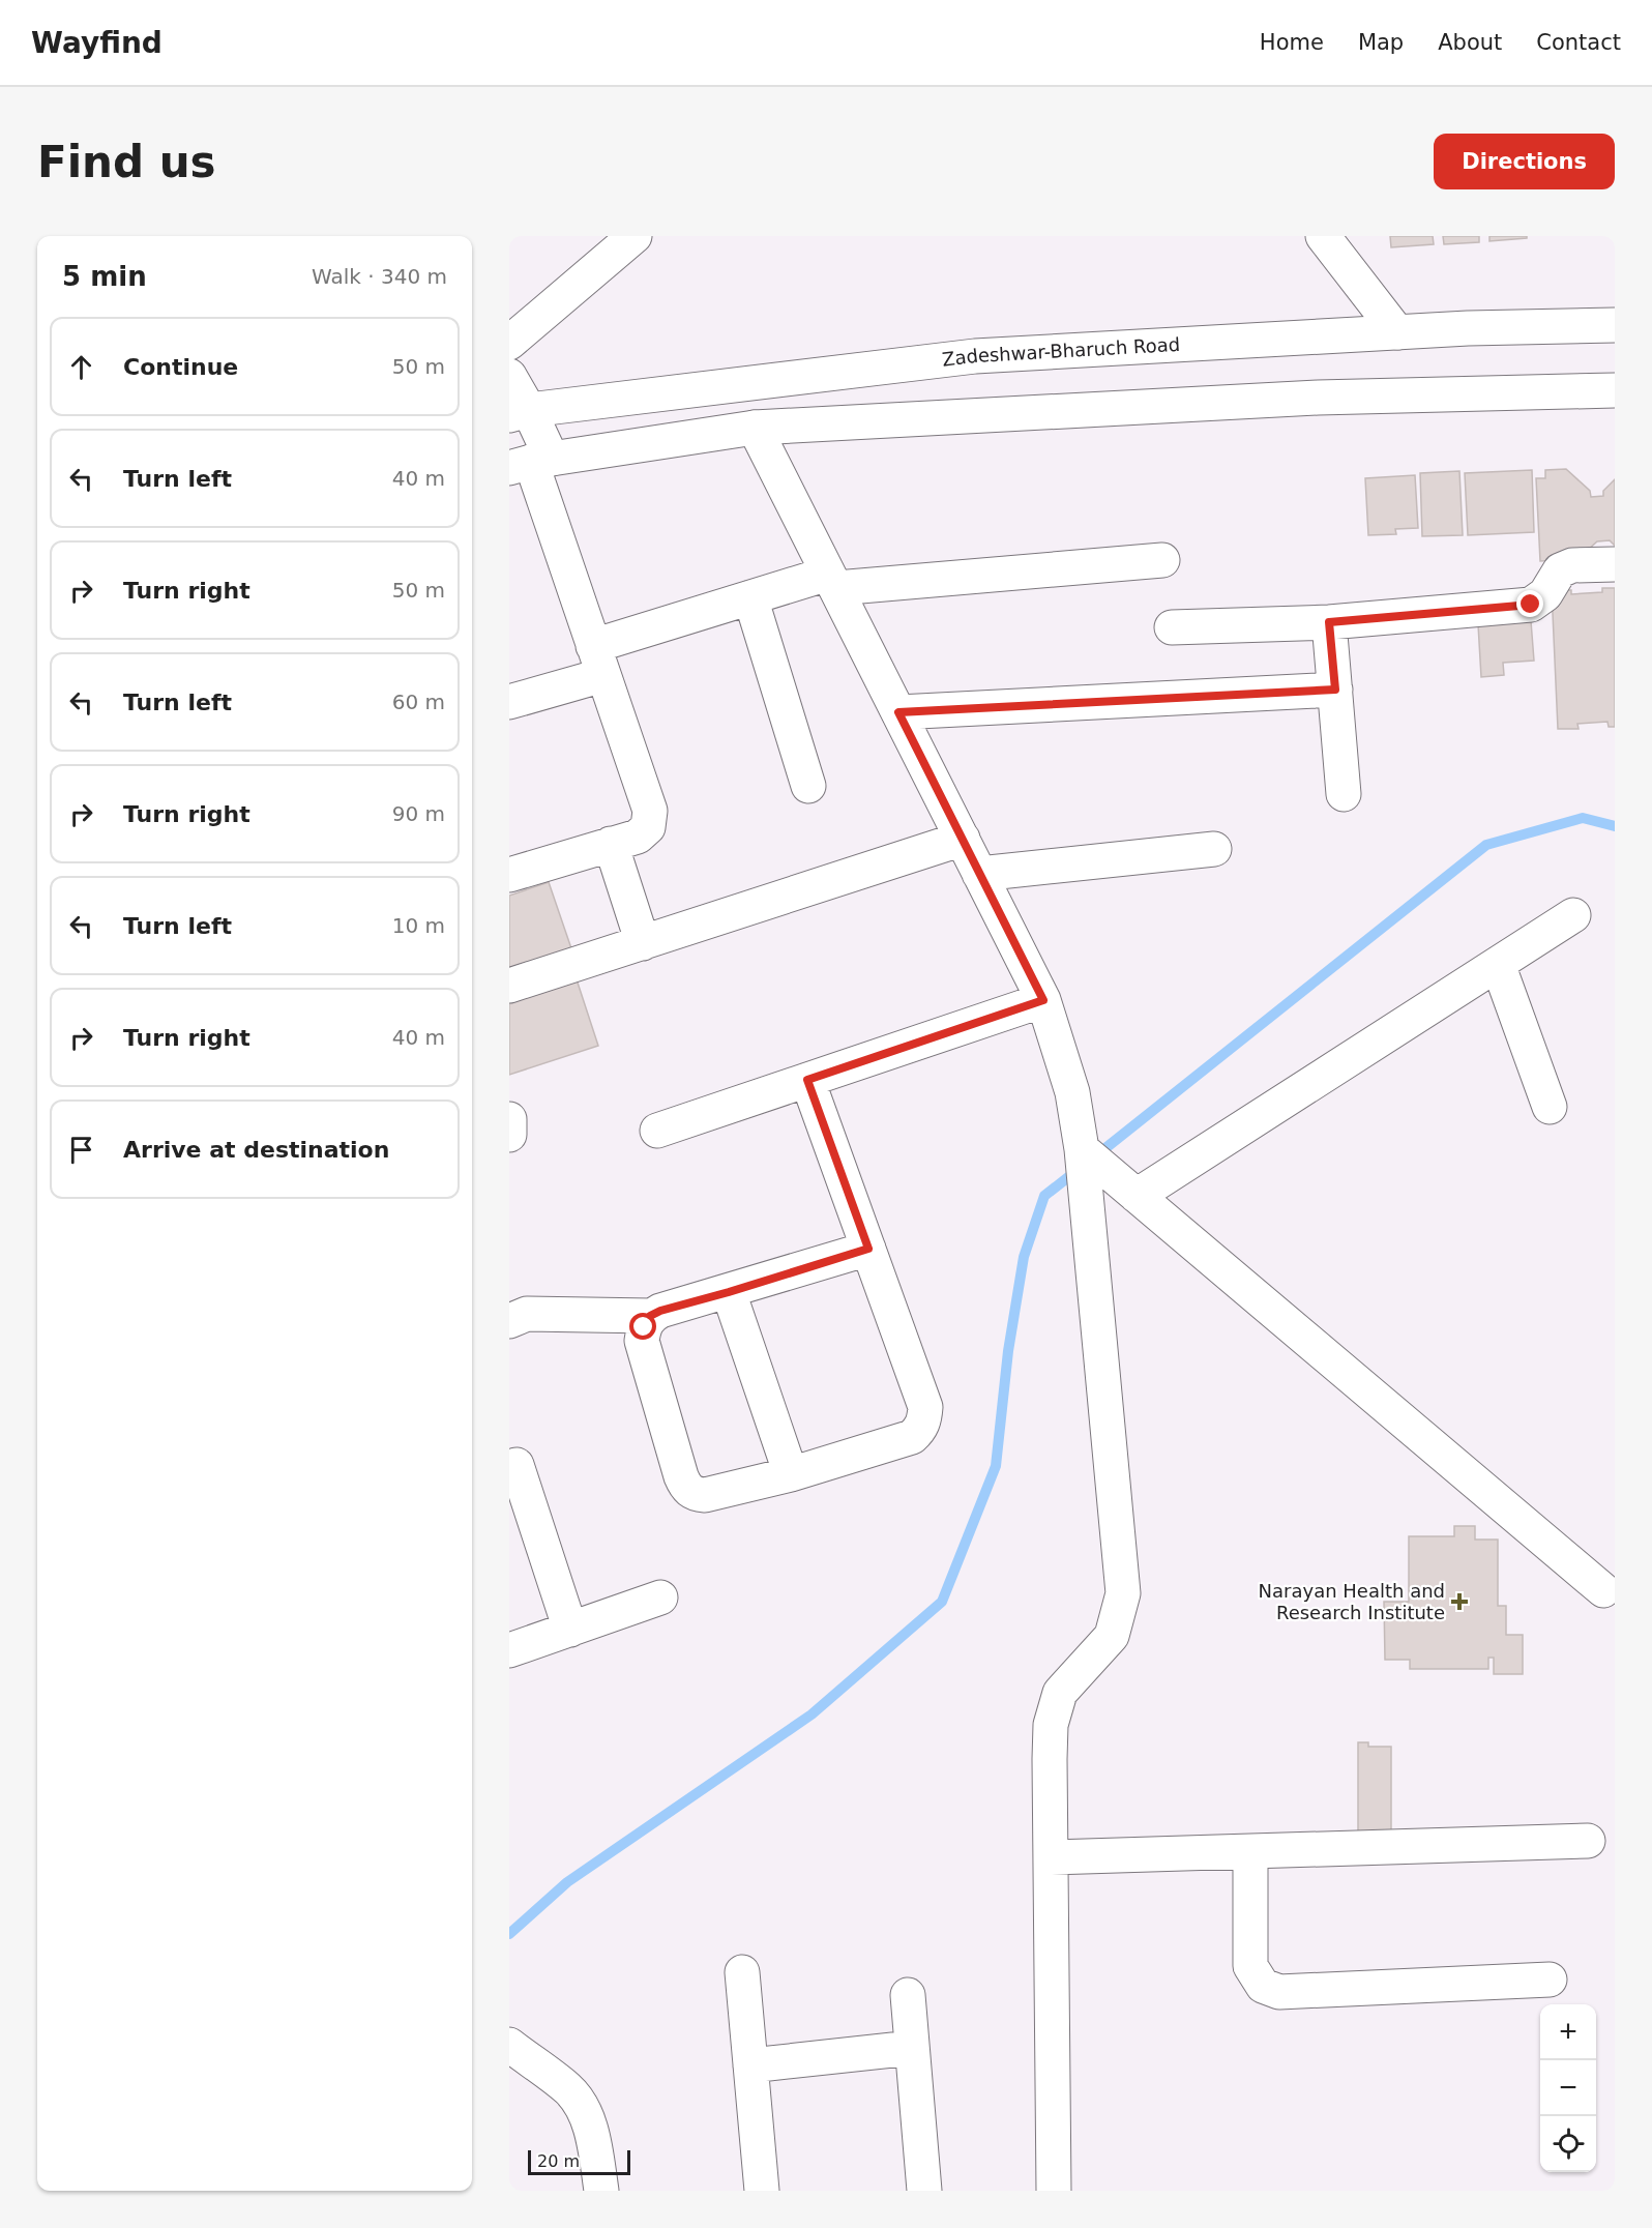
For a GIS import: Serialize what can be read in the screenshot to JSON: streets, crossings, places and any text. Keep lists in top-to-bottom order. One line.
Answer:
{"streets":{"street":["Zadeshwar-Bharuch Road"]},"places":{"health":["Narayan Health and Research Institute"]},"scale_bar":"20 m","page":{"header":"Wayfind","nav":["Home","Map","About","Contact"],"buttons":"Directions","title":"Find us","heading":["5 min","Walk · 340 m"],"list":[["Continue","50 m"],["Turn left","40 m"],["Turn right","50 m"],["Turn left","60 m"],["Turn right","90 m"],["Turn left","10 m"],["Turn right","40 m"],"Arrive at destination"],"map_buttons":["+","−"],"scale":"20 m"}}
